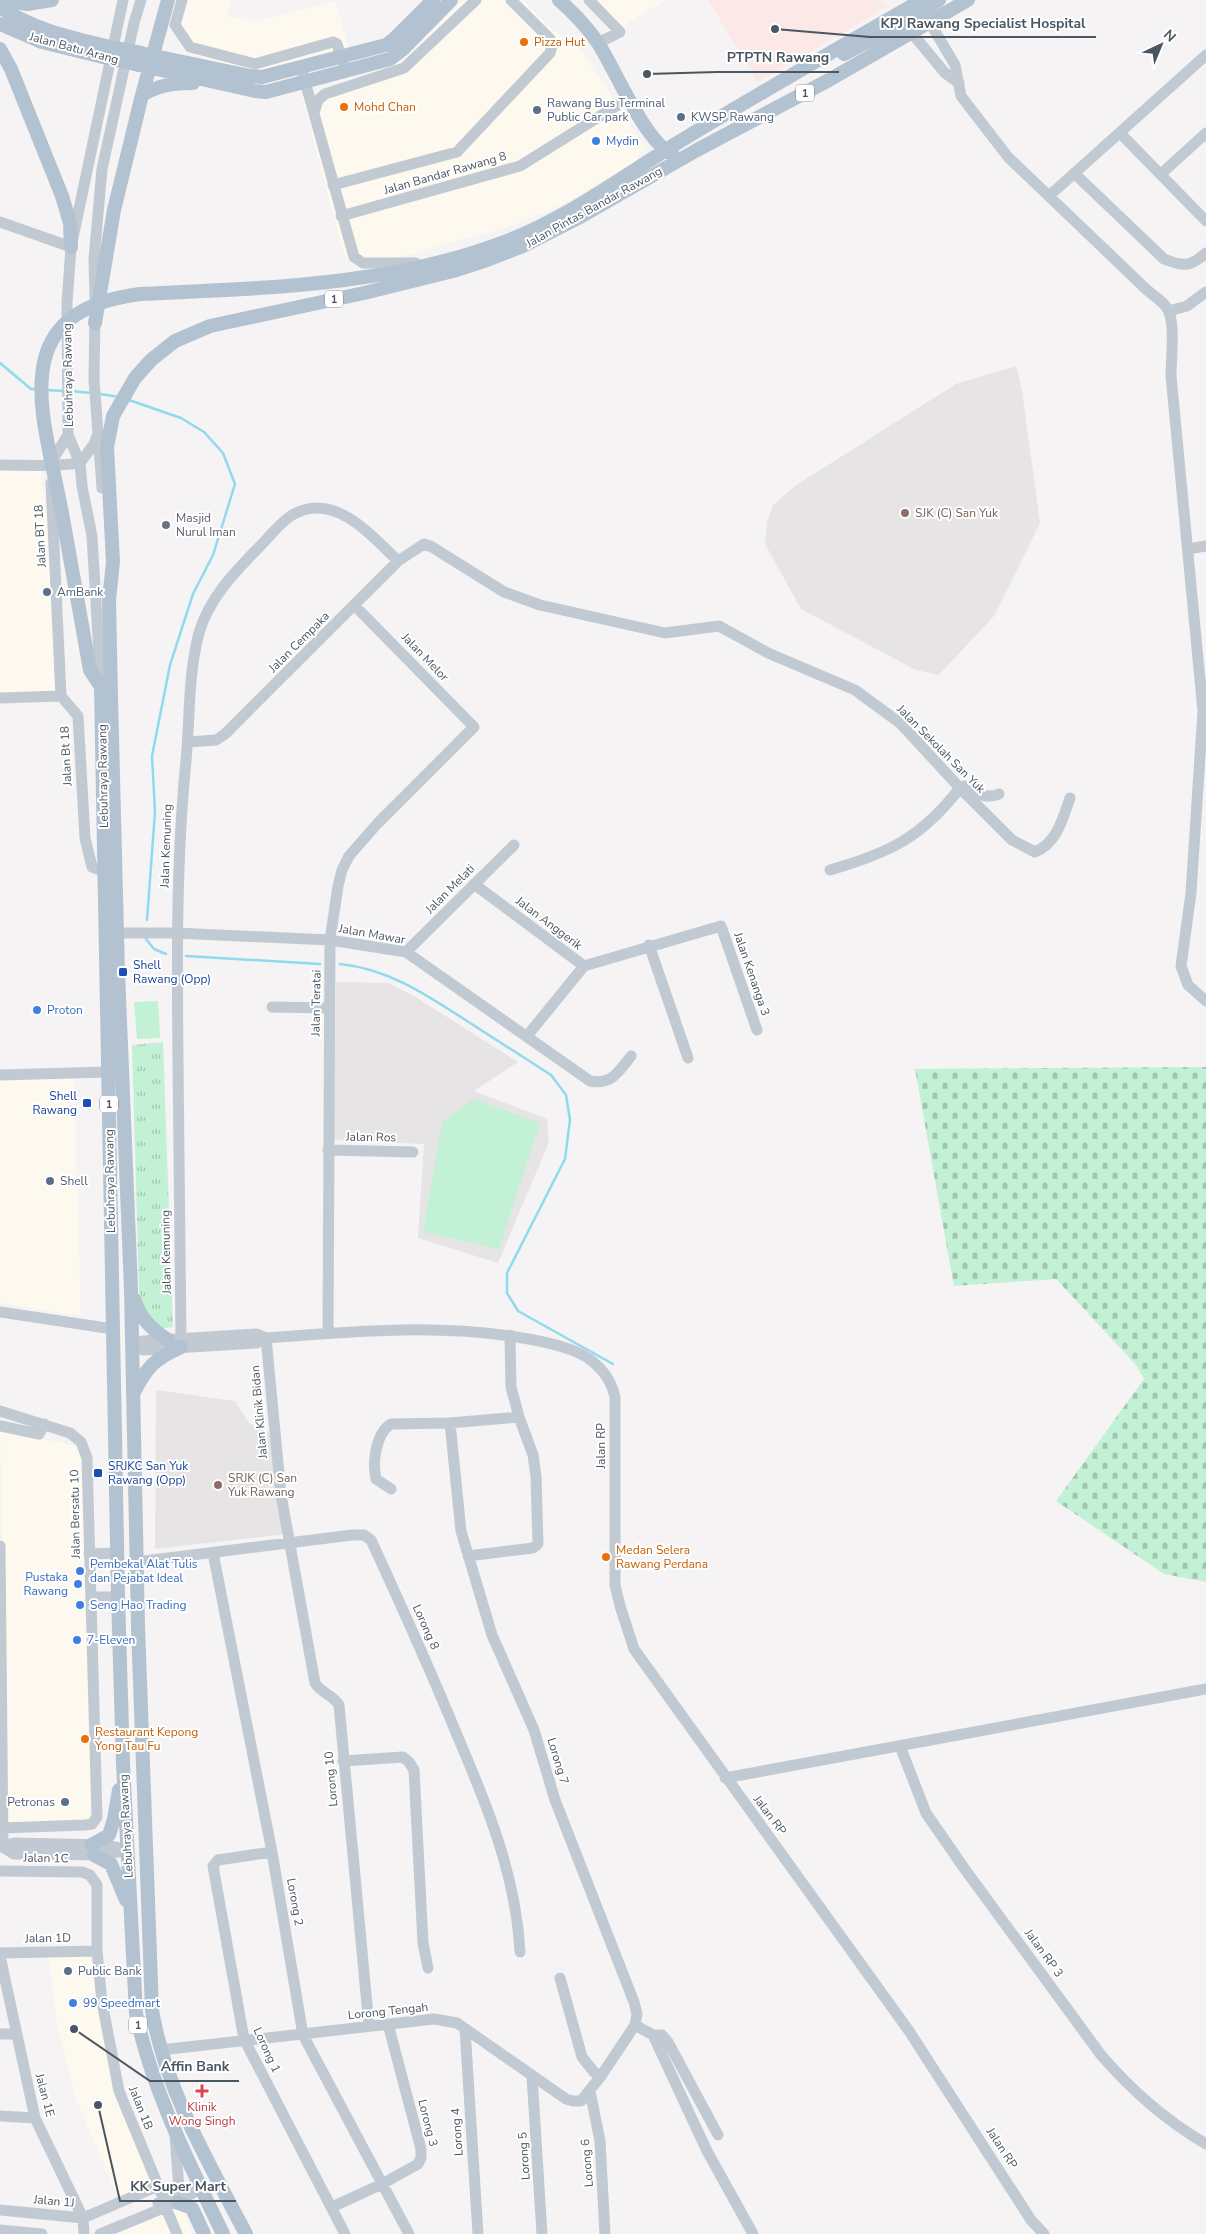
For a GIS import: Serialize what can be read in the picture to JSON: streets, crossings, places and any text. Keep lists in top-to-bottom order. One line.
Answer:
{"streets":{"main road":["Jalan Batu Arang","1","Jalan Pintas Bandar Rawang","Lebuhraya Rawang"],"street":["Jalan Bandar Rawang 8","Jalan BT 18","Jalan Cempaka","Jalan Melor","Jalan Sekolah San Yuk","Jalan Bt 18","Jalan Kemuning","Jalan Melati","Jalan Anggerik","Jalan Mawar","Jalan Kenanga 3","Jalan Teratai","Jalan Ros","Jalan Klinik Bidan","Jalan RP","Jalan Bersatu 10","Lorong 8","Lorong 7","Lorong 10","Jalan 1C","Lorong 2","Jalan 1D","Jalan RP 3","Lorong Tengah","Lorong 1","Jalan 1E","Jalan 1B","Lorong 3","Lorong 4","Lorong 5","Lorong 6","Jalan 1J"]},"crossings":[["Jalan Pintas Bandar Rawang","Lebuhraya Rawang"],["Lebuhraya Rawang","Jalan Bt 18"],["Lebuhraya Rawang","Jalan Mawar"],["Lebuhraya Rawang","Lorong 8"],["Lebuhraya Rawang","Lorong Tengah"],["Jalan BT 18","Jalan Bt 18"],["Jalan Cempaka","Jalan Melor"],["Jalan Cempaka","Jalan Sekolah San Yuk"],["Jalan Cempaka","Jalan Kemuning"],["Jalan Melor","Jalan Teratai"],["Jalan Kemuning","Jalan Mawar"],["Jalan Melati","Jalan Anggerik"],["Jalan Melati","Jalan Mawar"],["Jalan Anggerik","Jalan Mawar"],["Jalan Mawar","Jalan Teratai"],["Jalan Teratai","Jalan Ros"],["Jalan Klinik Bidan","Lorong 8"],["Jalan Klinik Bidan","Lorong 10"],["Lorong 8","Lorong 10"],["Lorong 8","Lorong 2"],["Lorong 10","Lorong Tengah"],["Jalan 1C","Jalan 1B"],["Lorong 2","Lorong Tengah"],["Lorong 2","Lorong 1"],["Lorong 2","Lorong 3"],["Jalan 1D","Jalan 1E"],["Jalan 1D","Jalan 1B"],["Lorong Tengah","Lorong 1"],["Lorong Tengah","Lorong 3"],["Lorong Tengah","Lorong 4"],["Lorong Tengah","Lorong 5"],["Lorong Tengah","Lorong 6"],["Lorong 1","Lorong 3"],["Jalan 1E","Jalan 1J"],["Jalan 1B","Jalan 1J"]],"places":{"other":["KPJ Rawang Specialist Hospital","Pizza Hut","PTPTN Rawang","Mohd Chan","Rawang Bus Terminal Public Car park","KWSP Rawang","Mydin","SJK (C) San Yuk","Masjid Nurul Iman","AmBank","Proton","Shell","SRJK (C) San Yuk Rawang","Medan Selera Rawang Perdana","Pembekal Alat Tulis dan Pejabat Ideal","Pustaka Rawang","Seng Hao Trading","7-Eleven","Restaurant Kepong Yong Tau Fu","Petronas","Public Bank","99 Speedmart","Affin Bank","KK Super Mart"],"transit":["Shell Rawang (Opp)","Shell Rawang","SRJKC San Yuk Rawang (Opp)"],"health":["Klinik Wong Singh"]},"north":"top right"}
